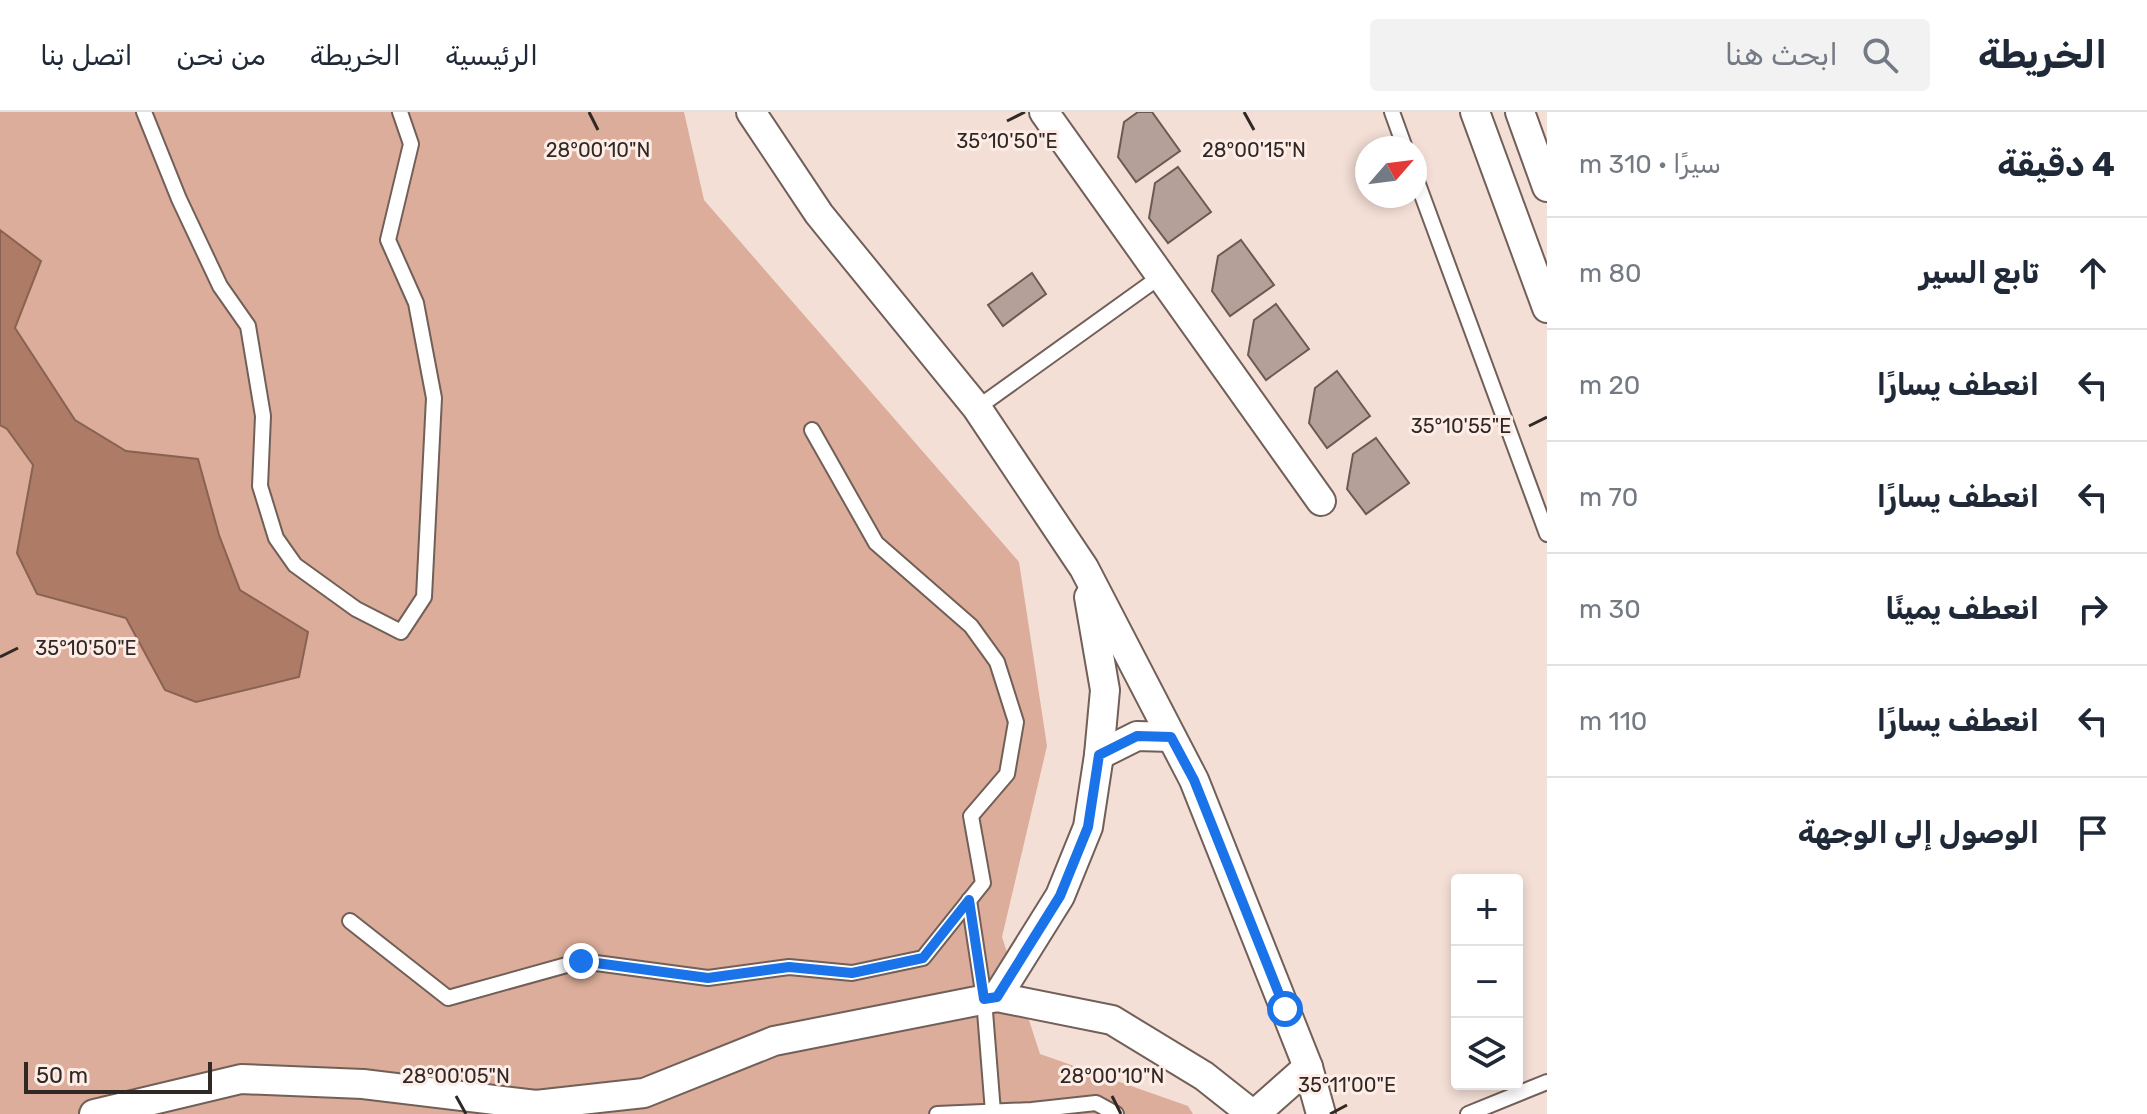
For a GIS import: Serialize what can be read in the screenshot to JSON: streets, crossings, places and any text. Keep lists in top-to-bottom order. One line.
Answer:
{"scale_bar":"50 m","north":"top right","page":{"header":"الخريطة","search":"ابحث هنا","nav":["الرئيسية","الخريطة","من نحن","اتصل بنا"],"heading":["4 دقيقة","سيرًا · 310 m"],"list":[["تابع السير","80 m"],["انعطف يسارًا","20 m"],["انعطف يسارًا","70 m"],["انعطف يمينًا","30 m"],["انعطف يسارًا","110 m"],"الوصول إلى الوجهة"],"map_buttons":["+","−"],"scale":"50 m"},"coordinates":["35°10'50\"E","28°00'10\"N","28°00'15\"N","35°10'55\"E","28°00'05\"N","35°11'00\"E"]}
